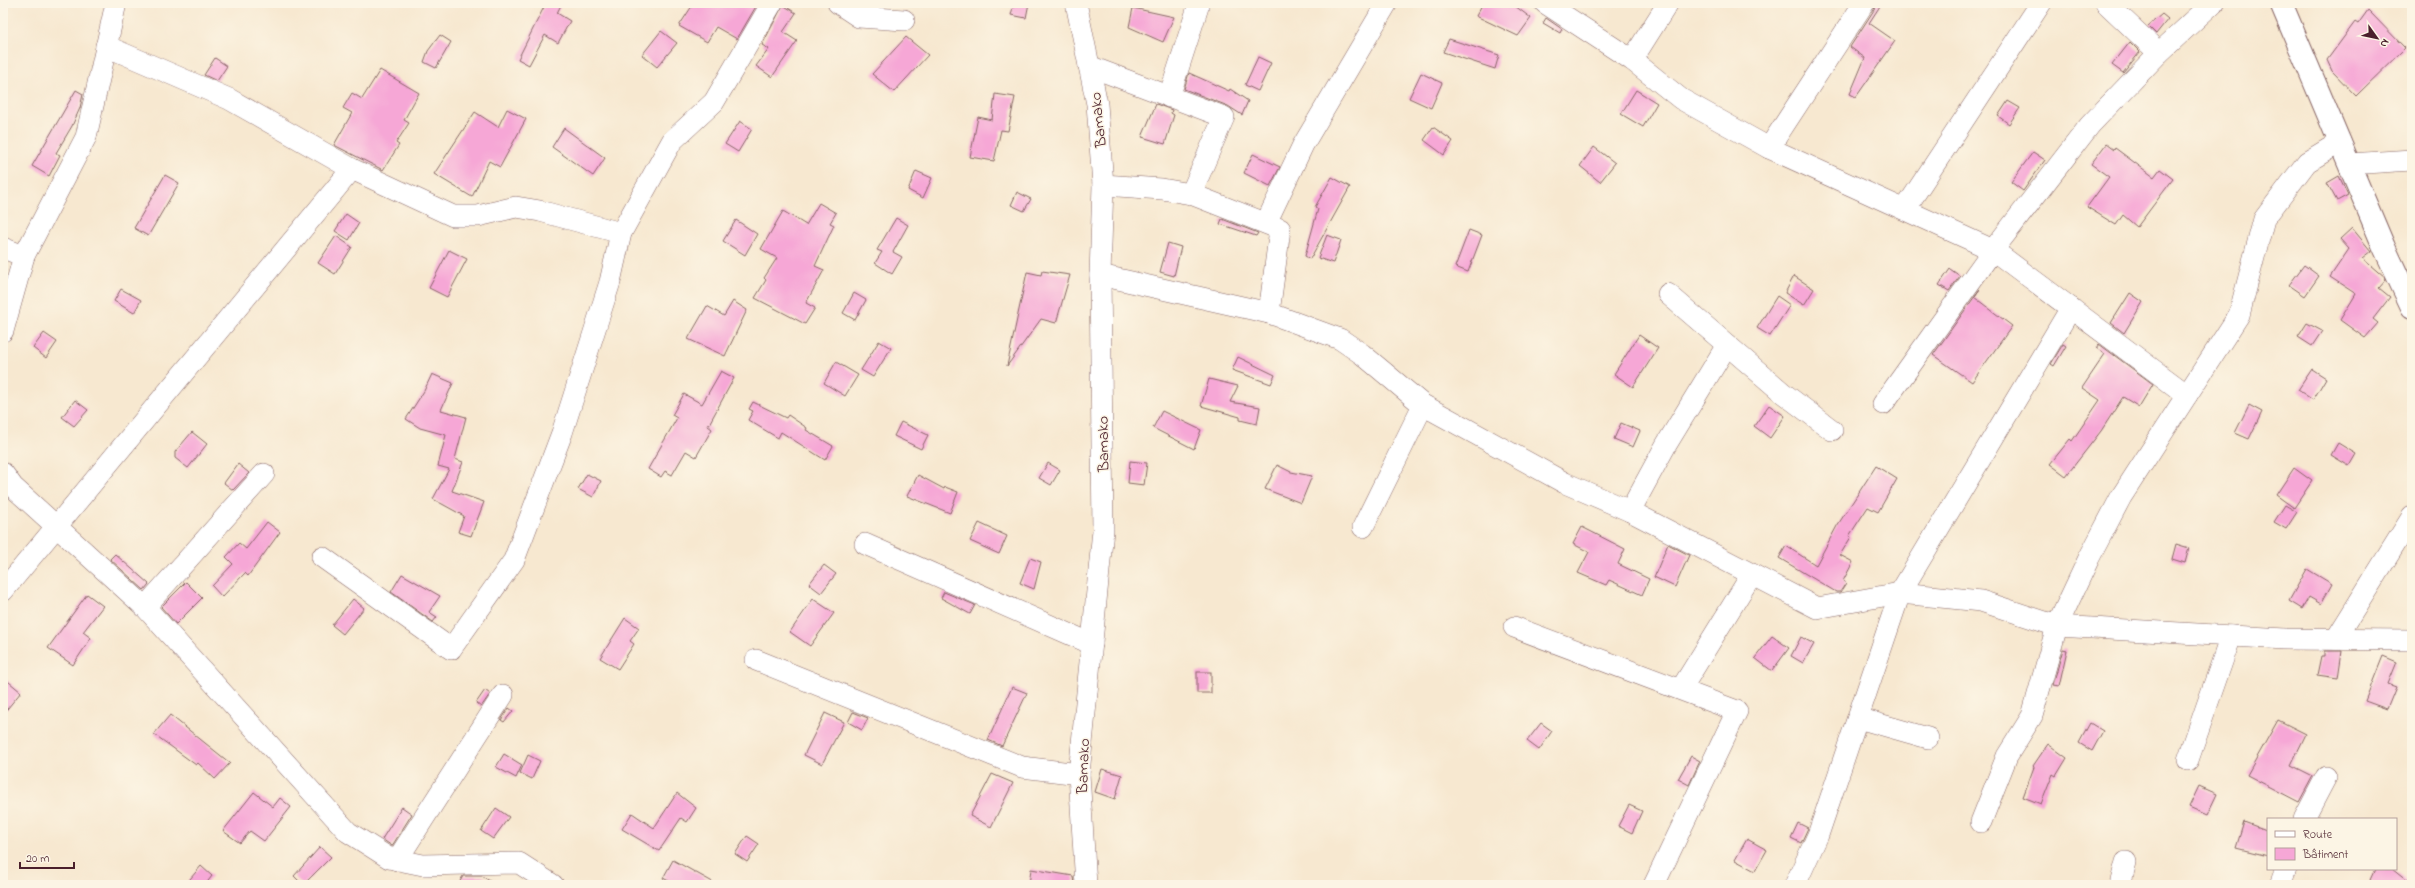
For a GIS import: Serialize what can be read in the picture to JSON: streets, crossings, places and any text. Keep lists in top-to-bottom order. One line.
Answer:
{"streets":{"street":["Bamako"]},"legend":["Route","Bâtiment"],"scale_bar":"20 m","north":"bottom right"}
